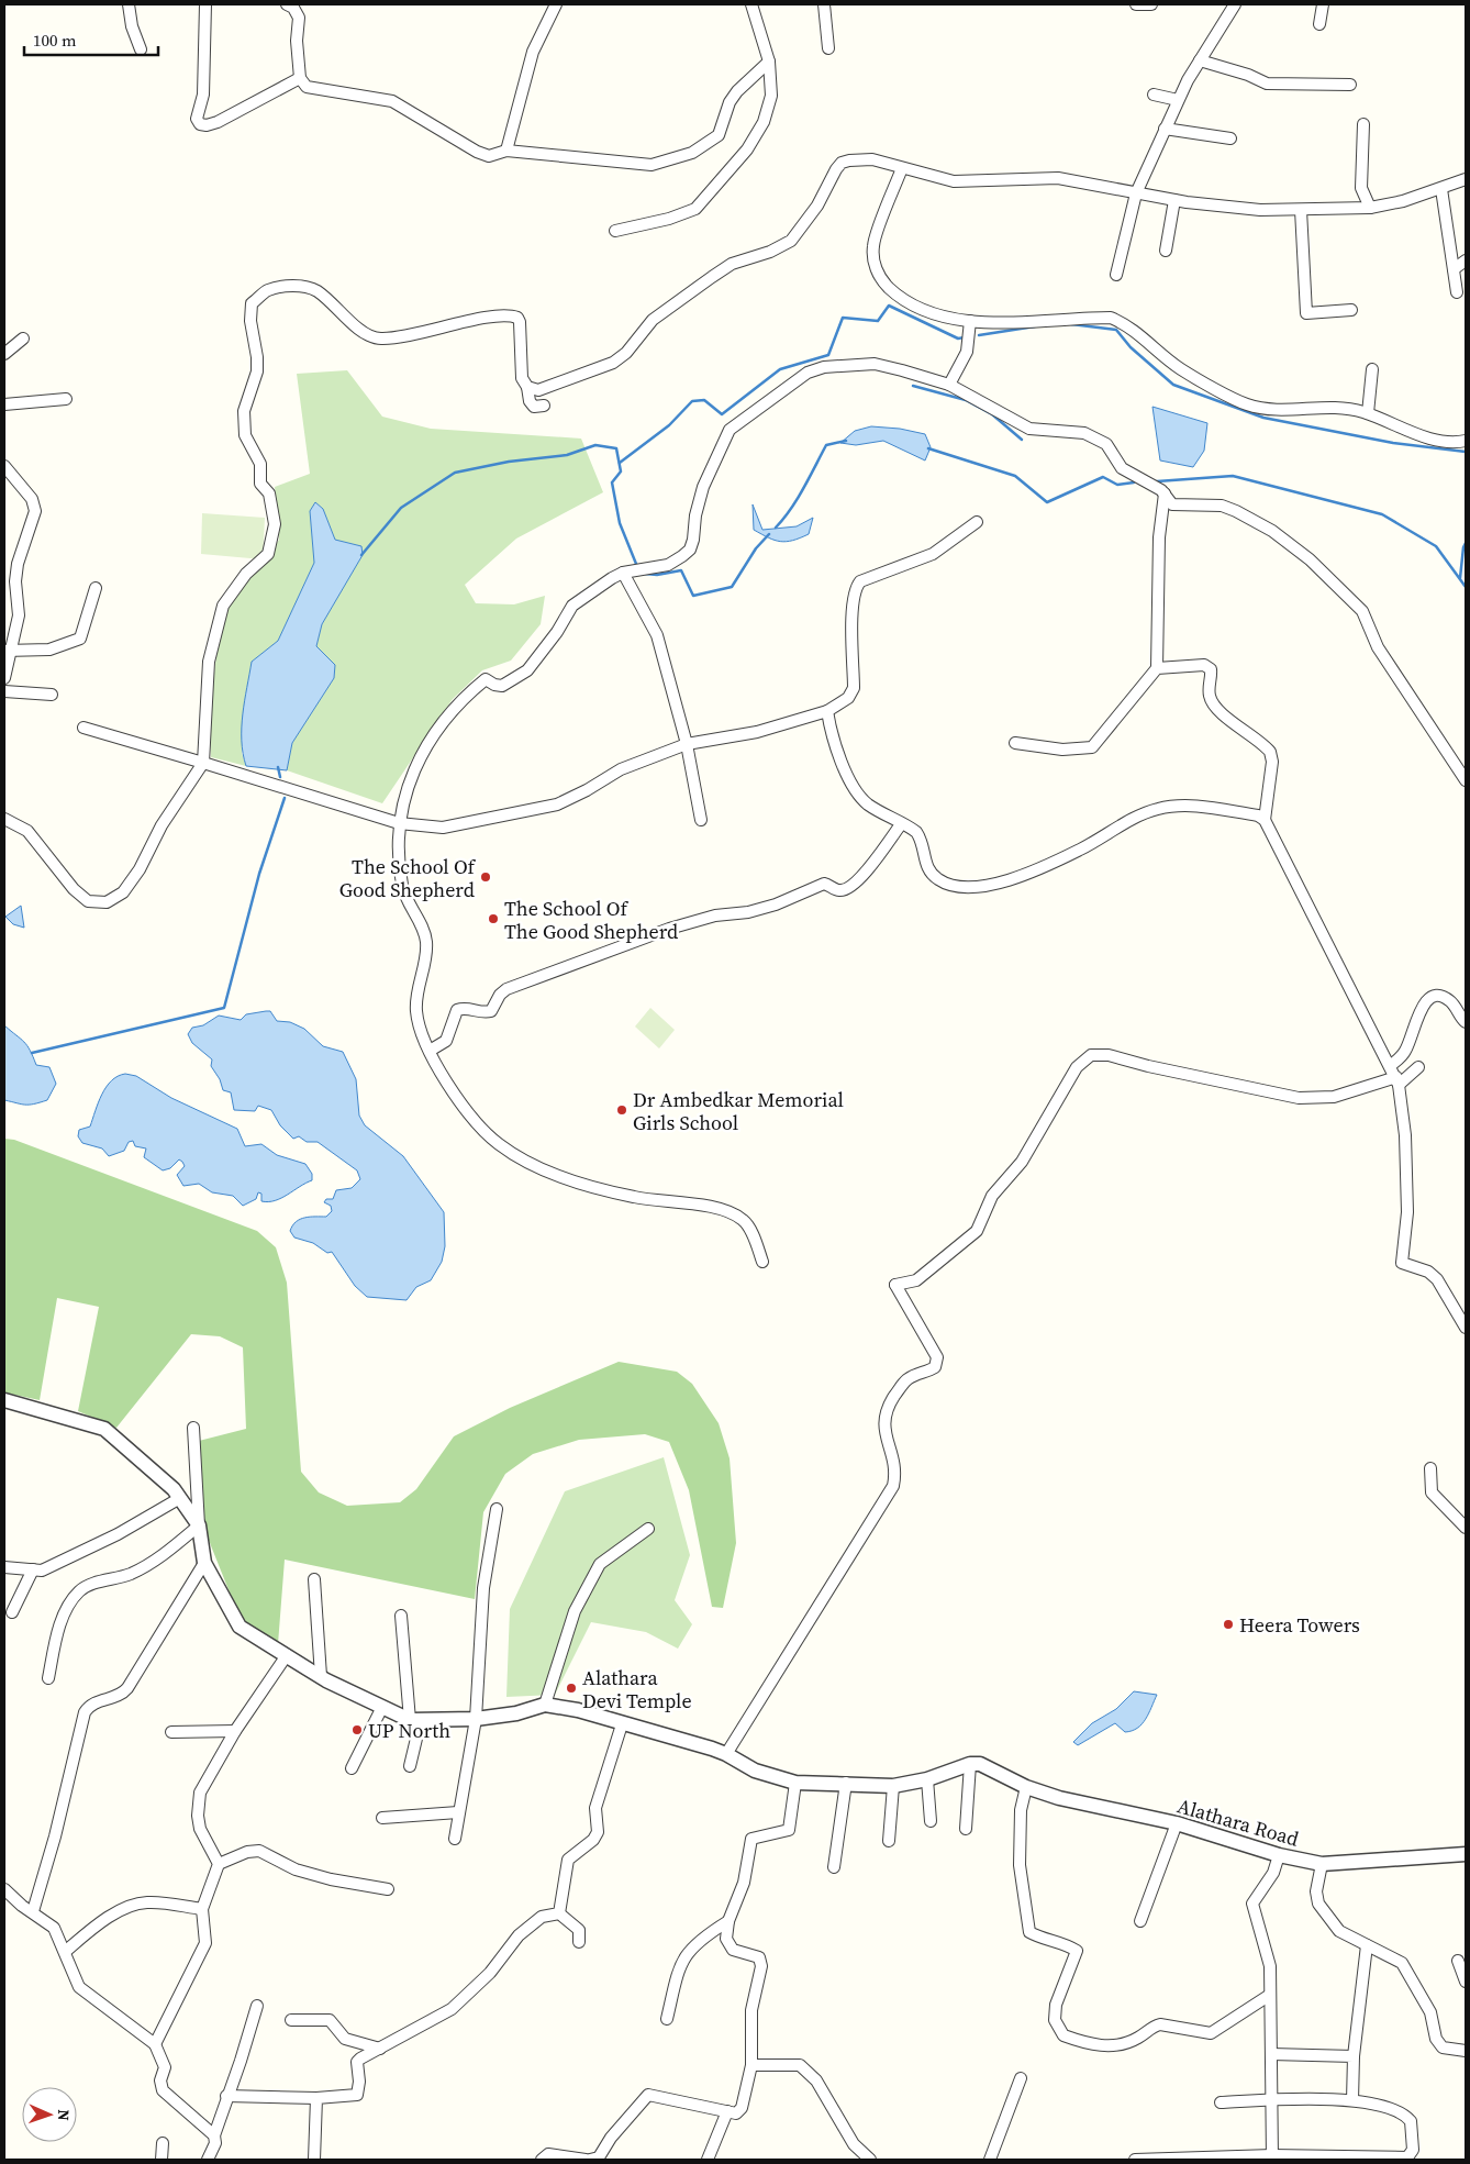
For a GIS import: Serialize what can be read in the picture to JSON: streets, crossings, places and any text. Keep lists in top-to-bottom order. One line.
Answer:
{"streets":{"street":["Alathara Road"]},"places":["The School Of Good Shepherd","The School Of The Good Shepherd","Dr Ambedkar Memorial Girls School","Heera Towers","Alathara Devi Temple","UP North"],"scale_bar":"100 m","north":"right"}
